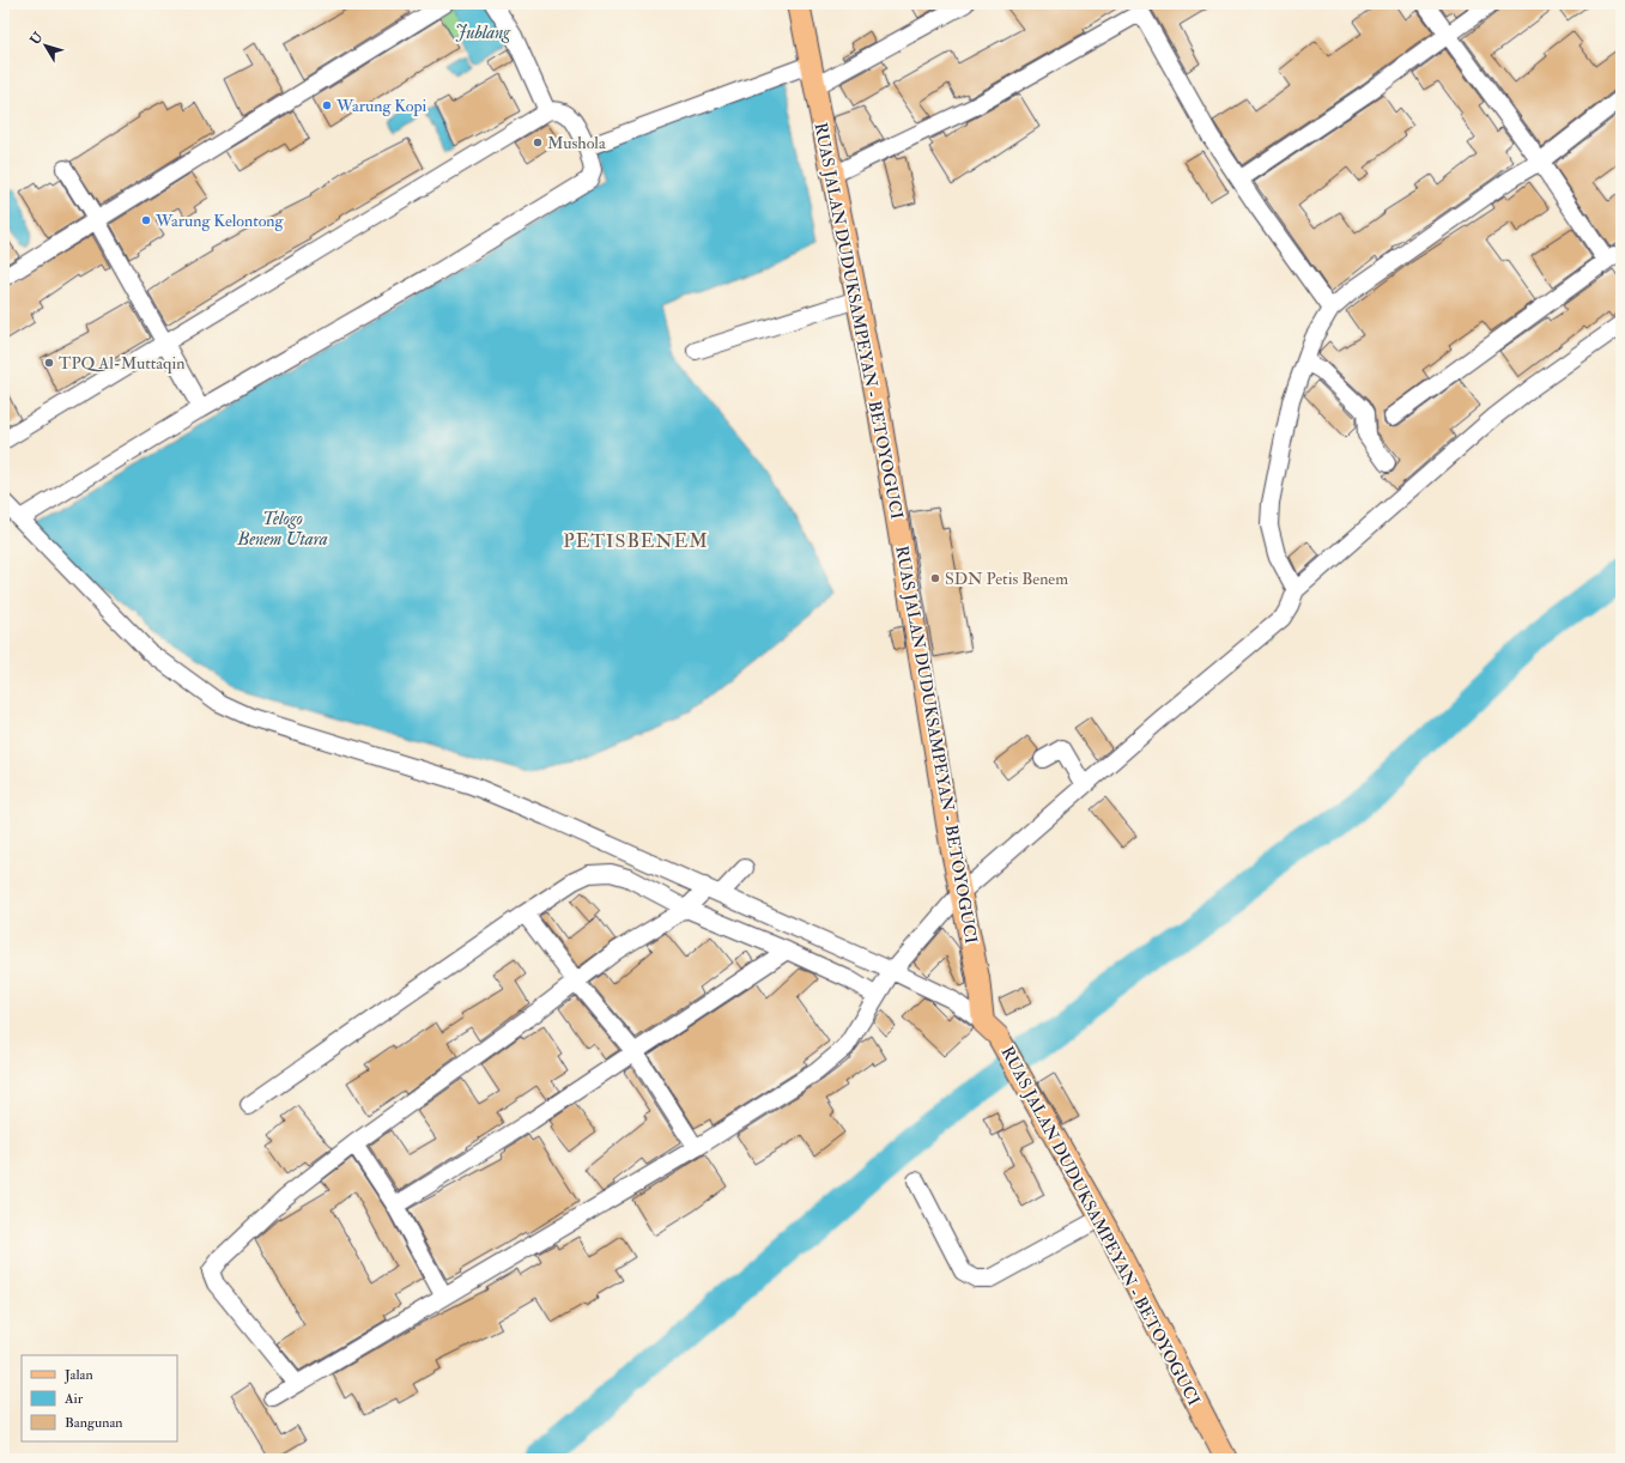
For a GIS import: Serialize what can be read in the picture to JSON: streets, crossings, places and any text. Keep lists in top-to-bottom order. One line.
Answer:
{"streets":{"main road":["RUAS JALAN DUDUKSAMPEYAN - BETOYOGUCI"]},"districts":["PETISBENEM"],"water":["Jublang","Telogo Benem Utara"],"places":["Warung Kopi","Mushola","Warung Kelontong","TPQ Al-Muttaqin","SDN Petis Benem"],"legend":["Jalan","Air","Bangunan"],"north":"top left"}
